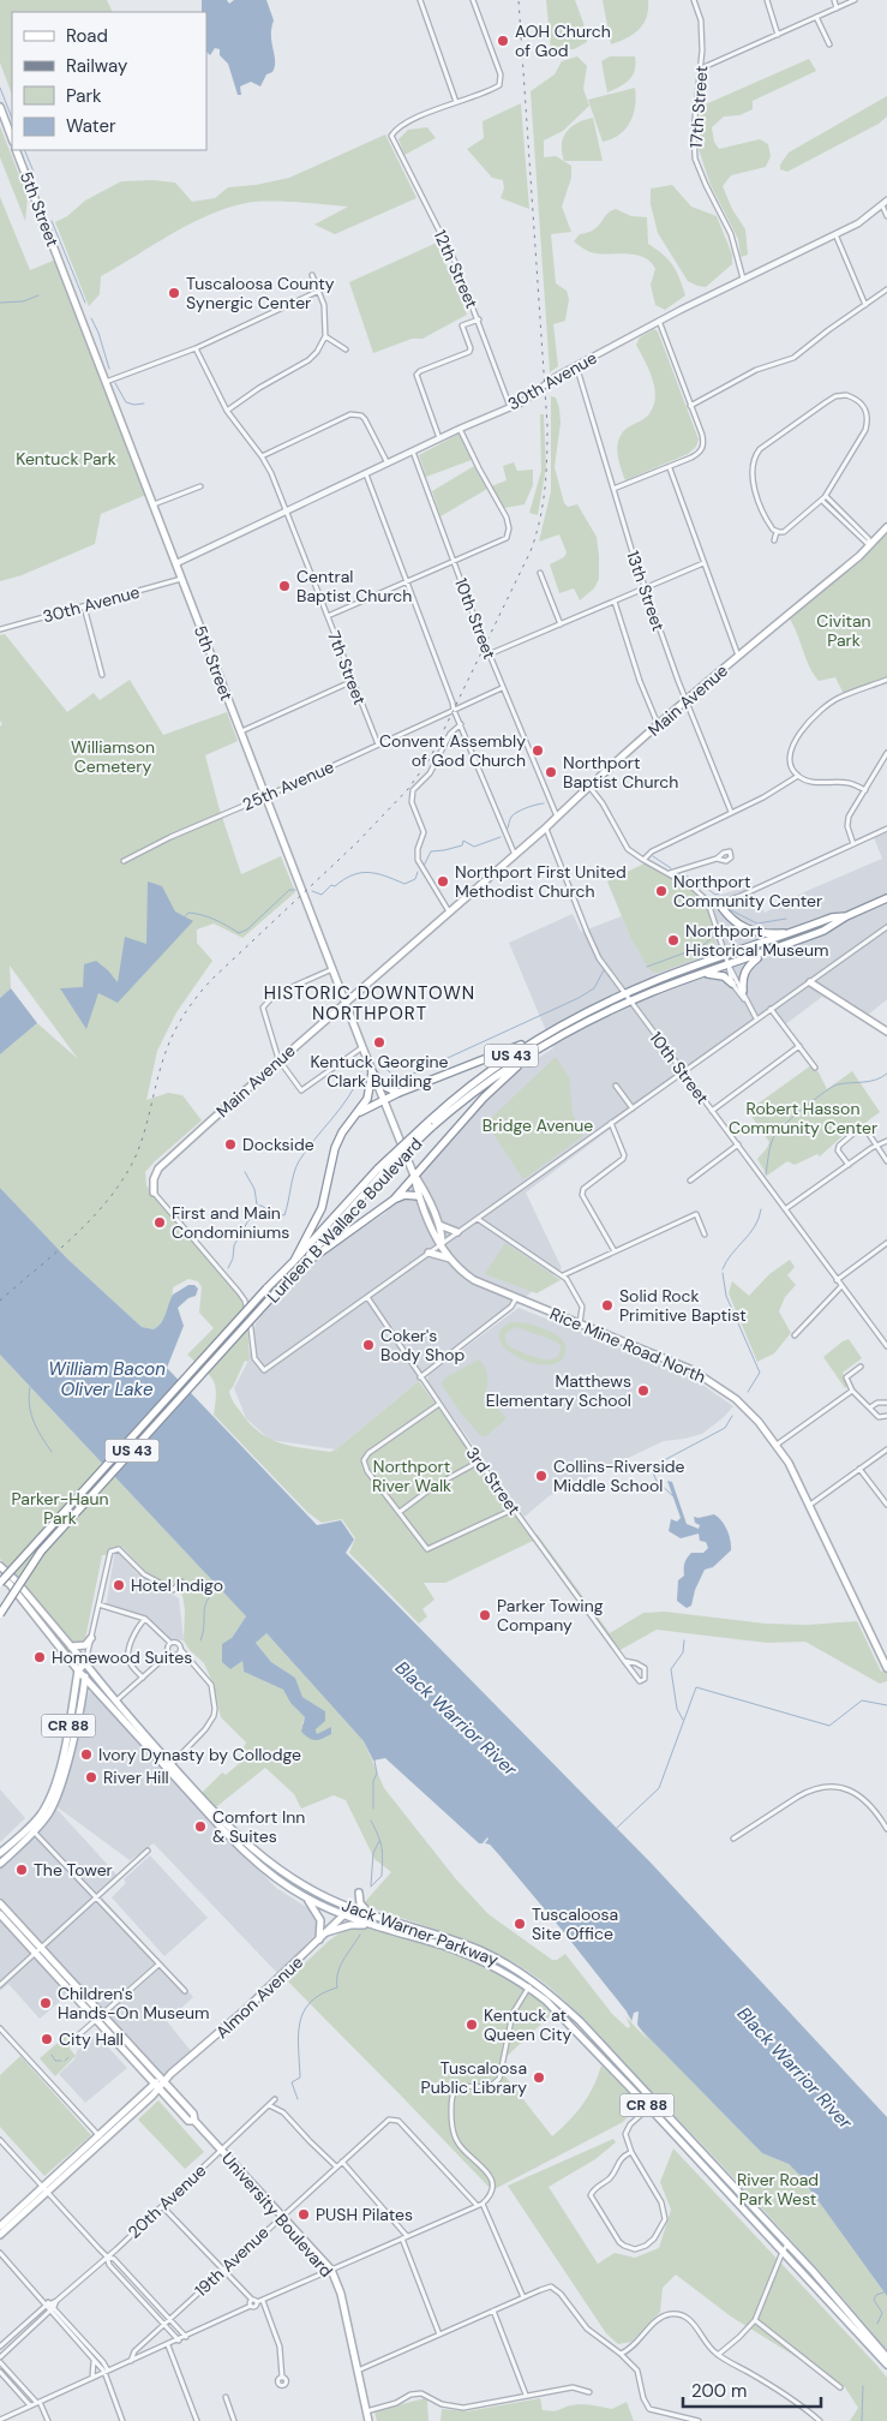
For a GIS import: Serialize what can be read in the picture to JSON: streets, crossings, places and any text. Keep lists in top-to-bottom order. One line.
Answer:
{"streets":{"highway":["US 43","Lurleen B Wallace Boulevard"],"main road":["5th Street","Main Avenue","Rice Mine Road North","CR 88","Jack Warner Parkway","Almon Avenue","University Boulevard"],"street":["17th Street","12th Street","30th Avenue","13th Street","10th Street","7th Street","25th Avenue","3rd Street","20th Avenue","19th Avenue"]},"crossings":[["17th Street","30th Avenue"],["5th Street","30th Avenue"],["5th Street","Main Avenue"],["5th Street","25th Avenue"],["5th Street","Rice Mine Road North"],["12th Street","30th Avenue"],["30th Avenue","13th Street"],["30th Avenue","10th Street"],["30th Avenue","7th Street"],["13th Street","Main Avenue"],["10th Street","Main Avenue"],["10th Street","25th Avenue"],["10th Street","Lurleen B Wallace Boulevard"],["7th Street","25th Avenue"],["CR 88","Jack Warner Parkway"],["Jack Warner Parkway","Almon Avenue"],["Almon Avenue","University Boulevard"],["20th Avenue","University Boulevard"],["University Boulevard","19th Avenue"]],"districts":["HISTORIC DOWNTOWN NORTHPORT"],"water":["William Bacon Oliver Lake","Black Warrior River"],"parks":["Kentuck Park","Civitan Park","Williamson Cemetery","Robert Hasson Community Center","Bridge Avenue","Northport River Walk","Parker-Haun Park","River Road Park West"],"places":["AOH Church of God","Tuscaloosa County Synergic Center","Central Baptist Church","Convent Assembly of God Church","Northport Baptist Church","Northport First United Methodist Church","Northport Community Center","Northport Historical Museum","Kentuck Georgine Clark Building","Dockside","First and Main Condominiums","Solid Rock Primitive Baptist","Coker's Body Shop","Matthews Elementary School","Collins-Riverside Middle School","Hotel Indigo","Parker Towing Company","Homewood Suites","Ivory Dynasty by Collodge","River Hill","Comfort Inn & Suites","The Tower","Tuscaloosa Site Office","Children's Hands-On Museum","Kentuck at Queen City","City Hall","Tuscaloosa Public Library","PUSH Pilates"],"legend":["Road","Railway","Park","Water"],"scale_bar":"200 m"}
